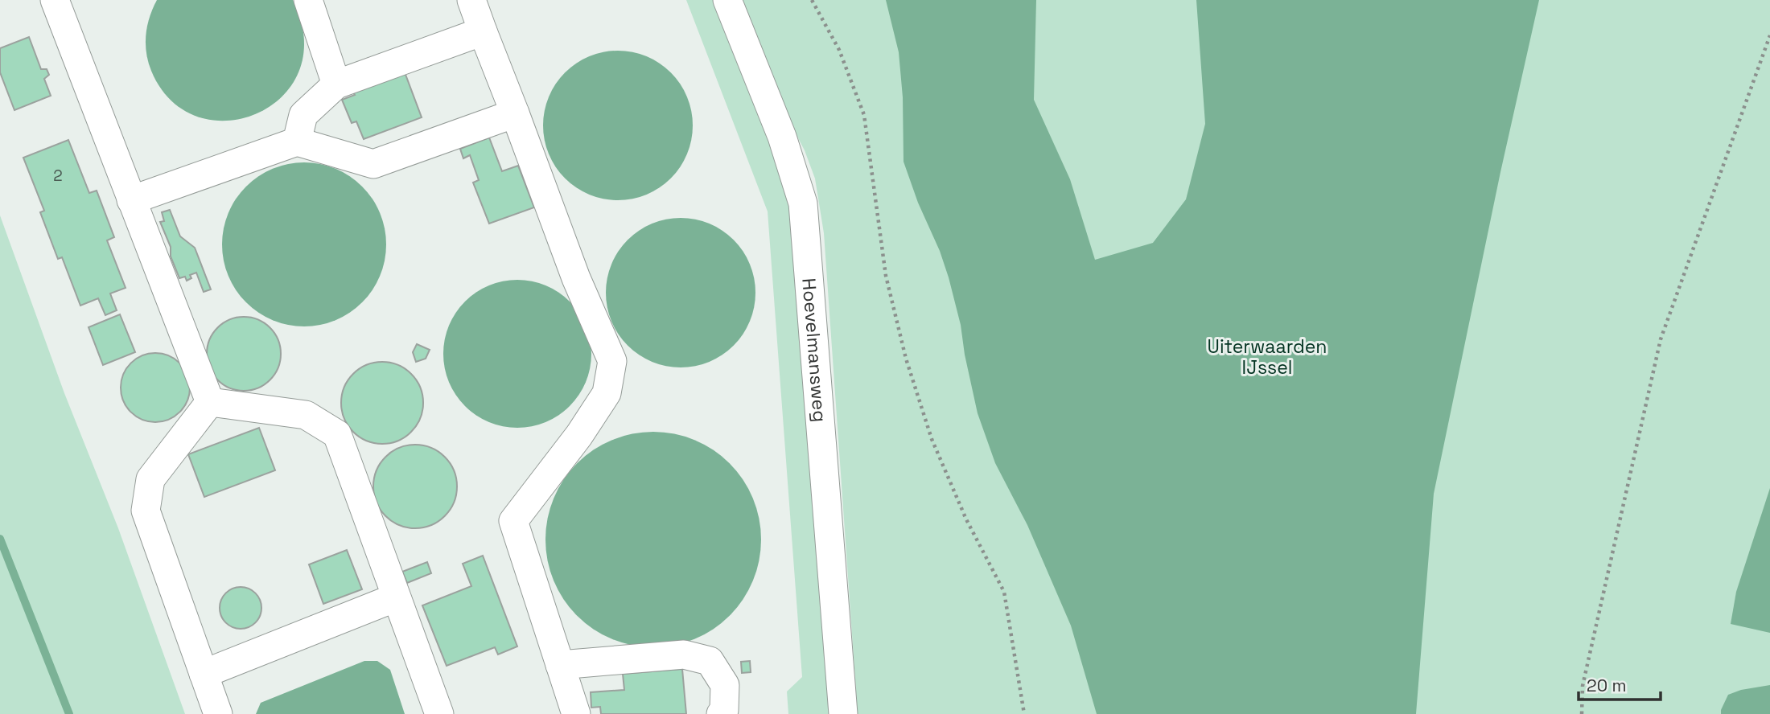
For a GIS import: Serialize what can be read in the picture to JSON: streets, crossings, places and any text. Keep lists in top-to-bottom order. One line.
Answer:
{"streets":{"street":["Hoevelmansweg"]},"parks":["Uiterwaarden IJssel"],"house_numbers":["2"],"scale_bar":"20 m"}
